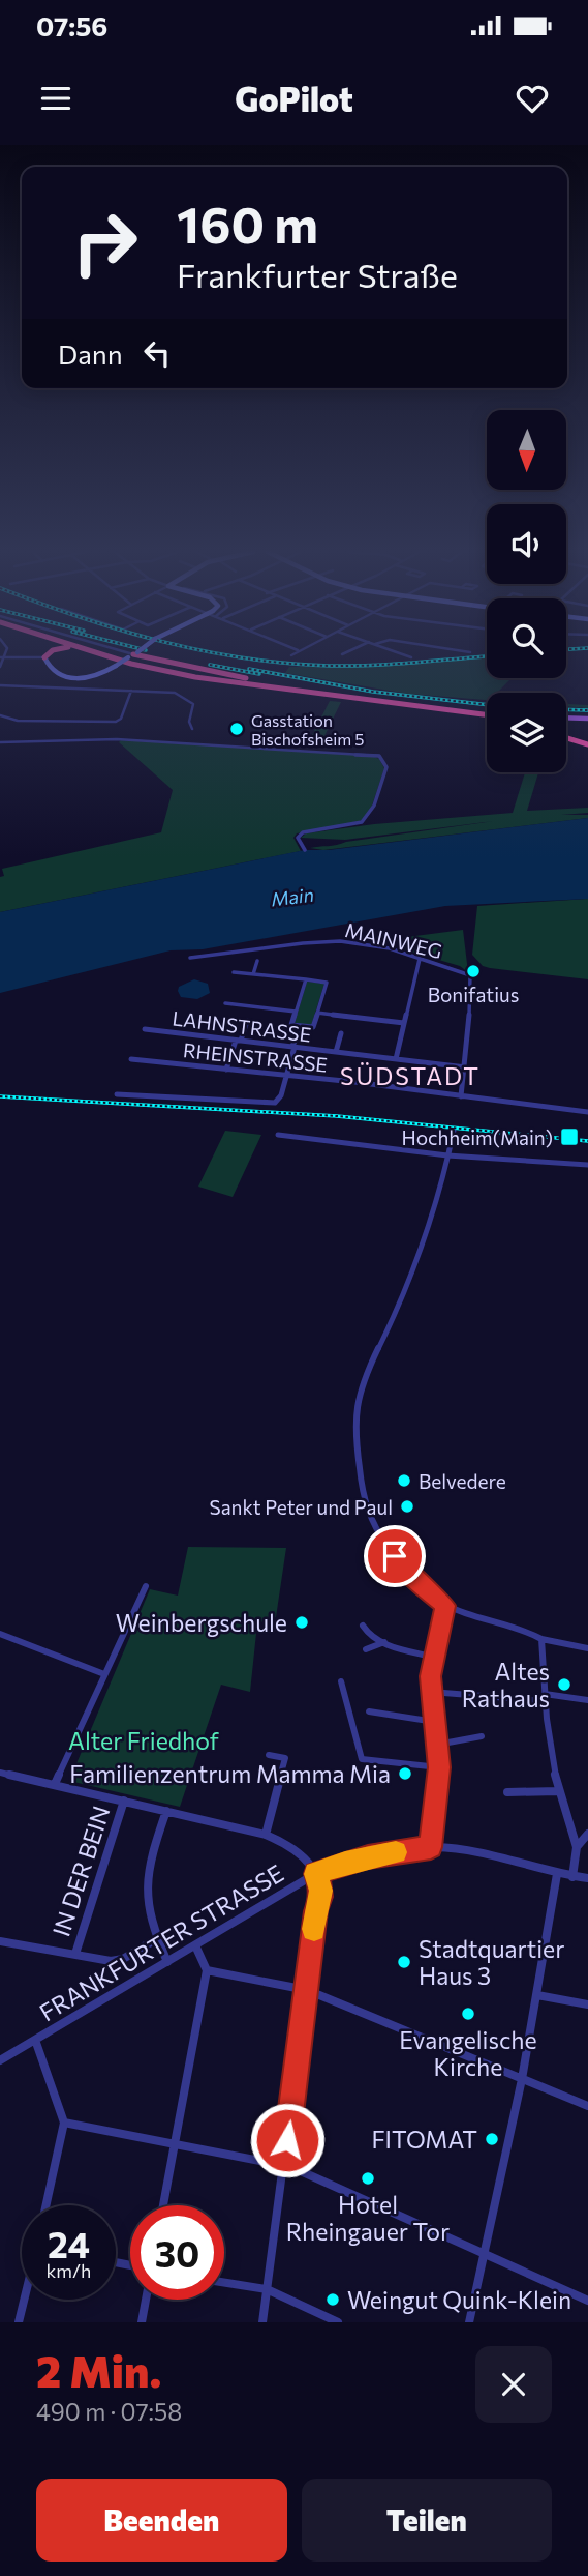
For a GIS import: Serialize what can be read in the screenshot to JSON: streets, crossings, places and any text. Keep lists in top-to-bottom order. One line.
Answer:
{"streets":{"street":["MAINWEG","LAHNSTRASSE","RHEINSTRASSE","IN DER BEIN","FRANKFURTER STRASSE"]},"crossings":[["MAINWEG","LAHNSTRASSE"],["MAINWEG","RHEINSTRASSE"]],"districts":["SÜDSTADT"],"water":["Main"],"parks":["Alter Friedhof"],"places":{"other":["Gasstation Bischofsheim 5","Bonifatius","Belvedere","Sankt Peter und Paul","Weinbergschule","Altes Rathaus","Familienzentrum Mamma Mia","Stadtquartier Haus 3","Evangelische Kirche","FITOMAT","Hotel Rheingauer Tor","Weingut Quink-Klein"],"transit":["Hochheim(Main)"]},"north":"bottom","page":{"status":"07:56","header":"GoPilot","turn":["160 m","Frankfurter Straße"],"then":"Dann","speed":"24 km/h","limit":"30","heading":["2 Min.","490 m · 07:58"],"buttons":["Beenden","Teilen"]}}
